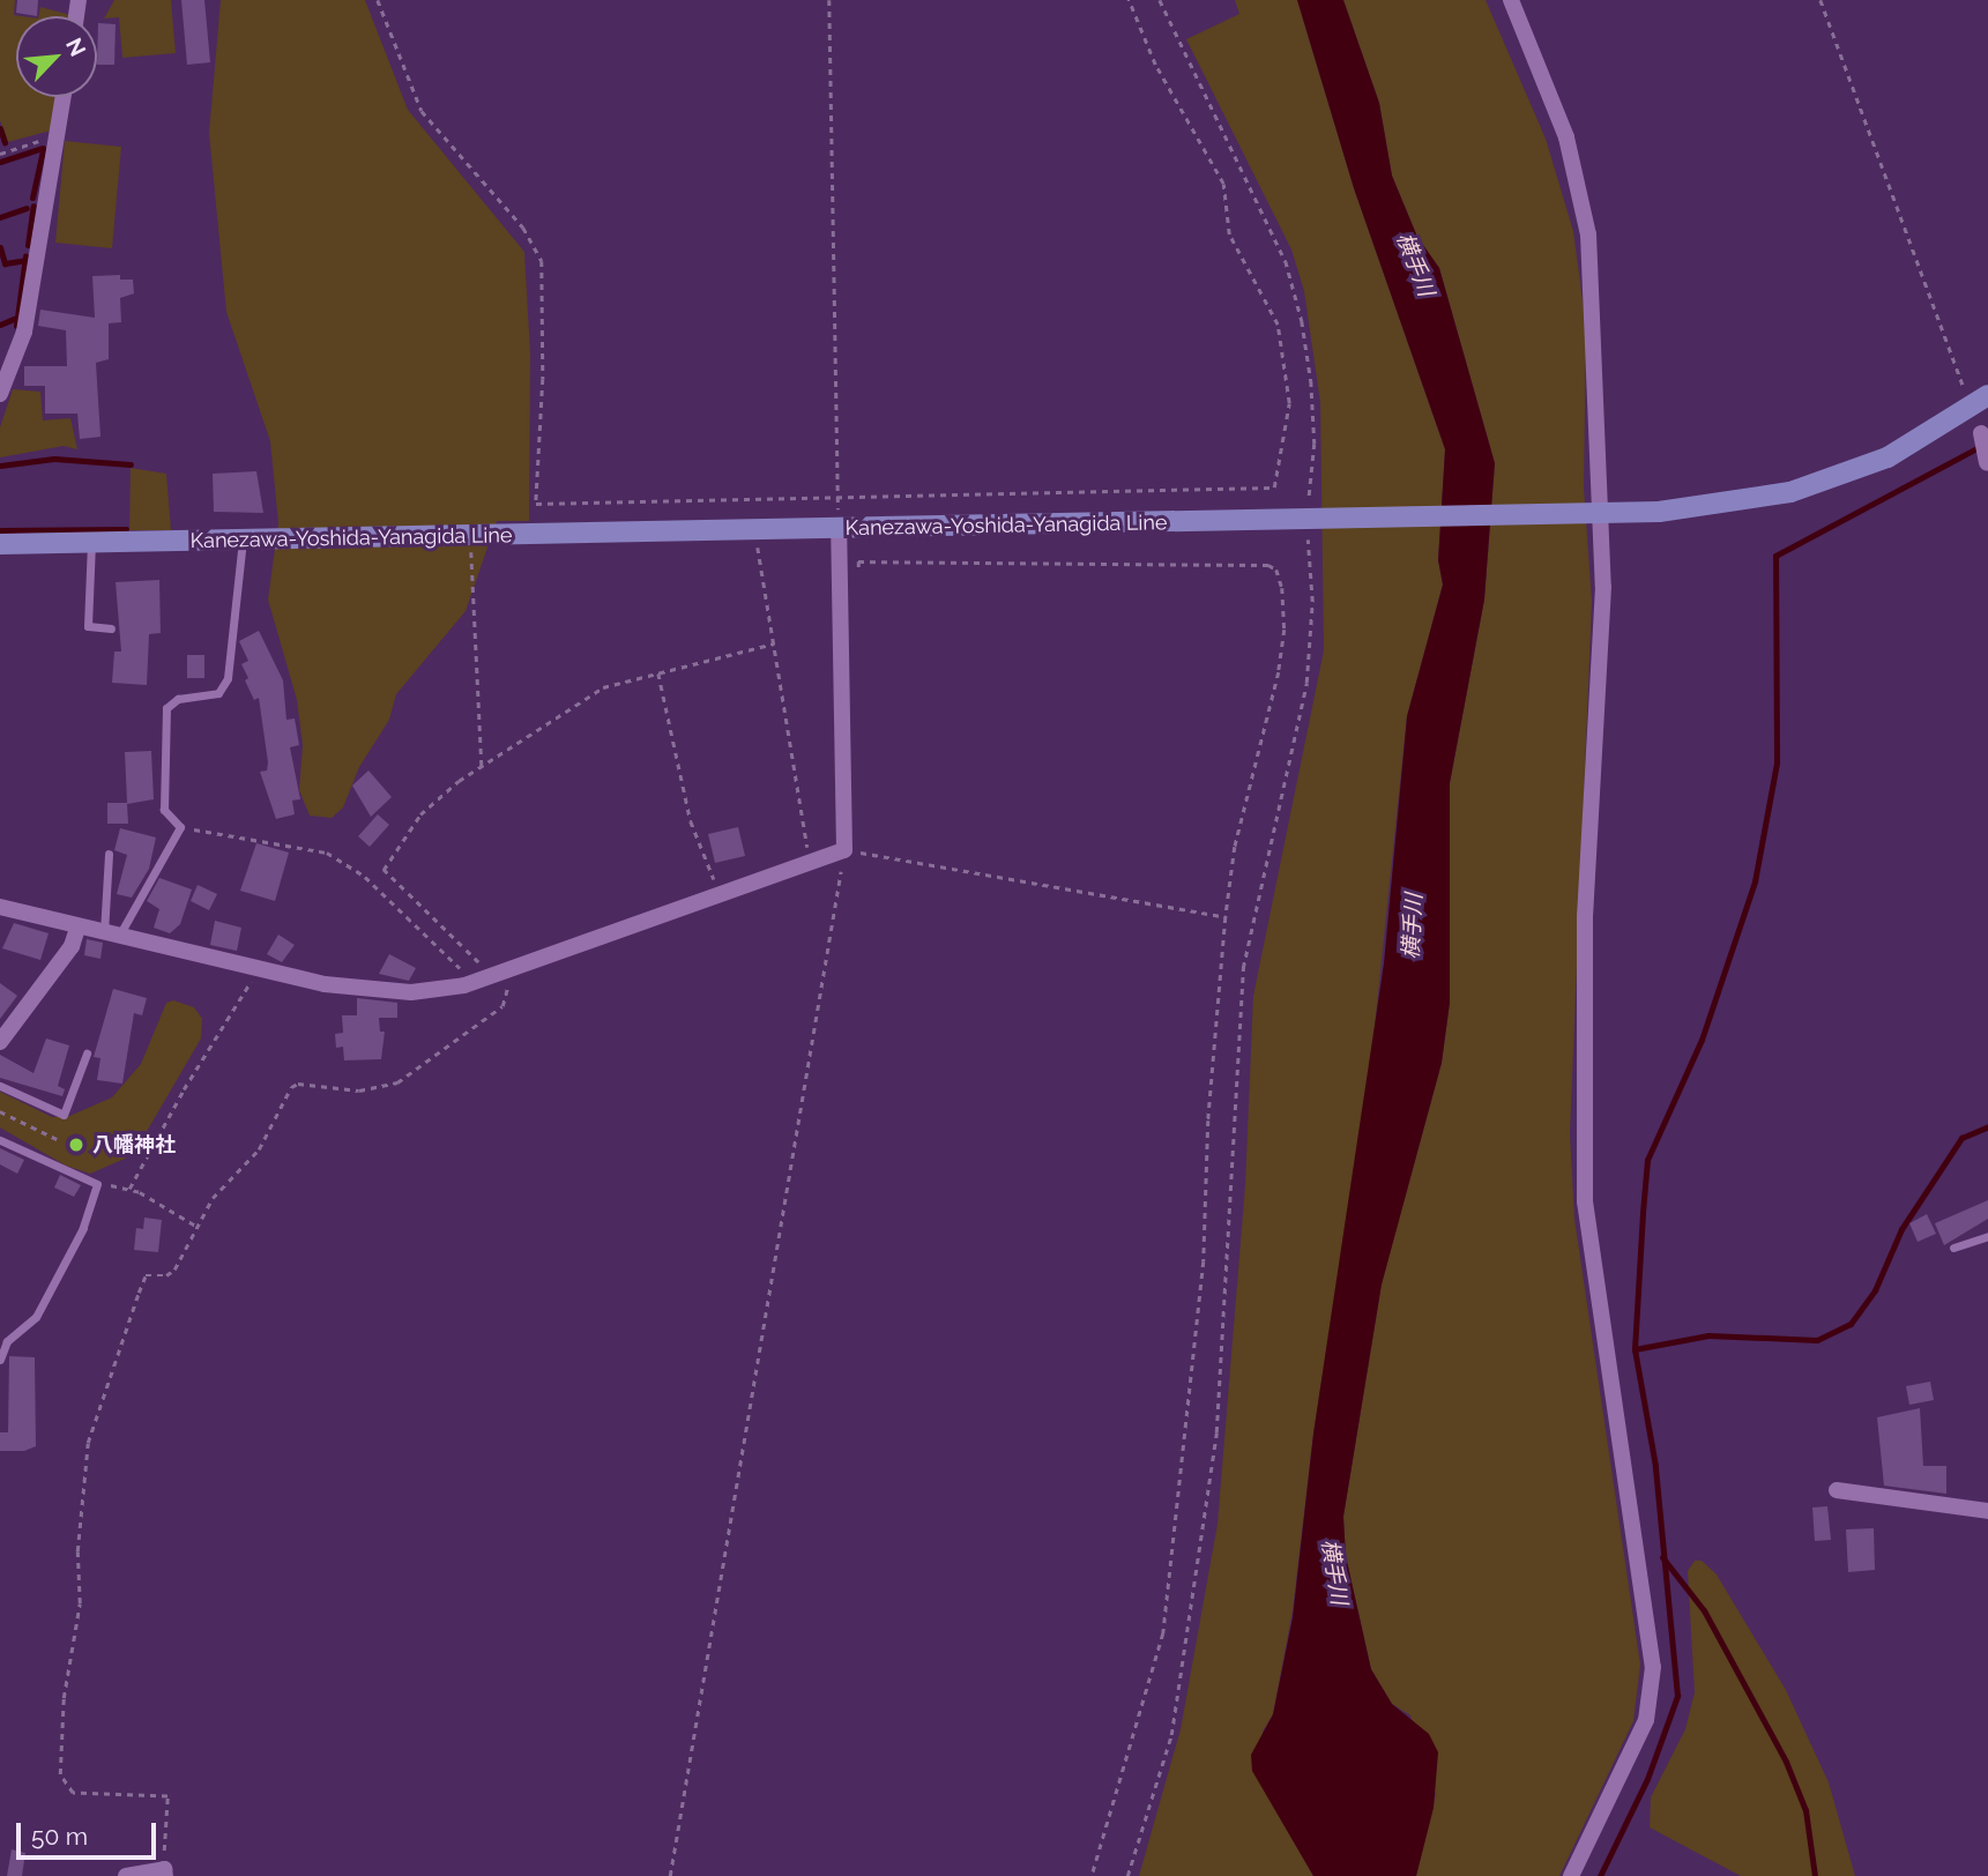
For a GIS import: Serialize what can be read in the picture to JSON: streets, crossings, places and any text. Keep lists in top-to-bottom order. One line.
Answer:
{"streets":{"main road":["Kanezawa-Yoshida-Yanagida Line"]},"water":["横手川"],"places":["八幡神社"],"scale_bar":"50 m","north":"top right"}
